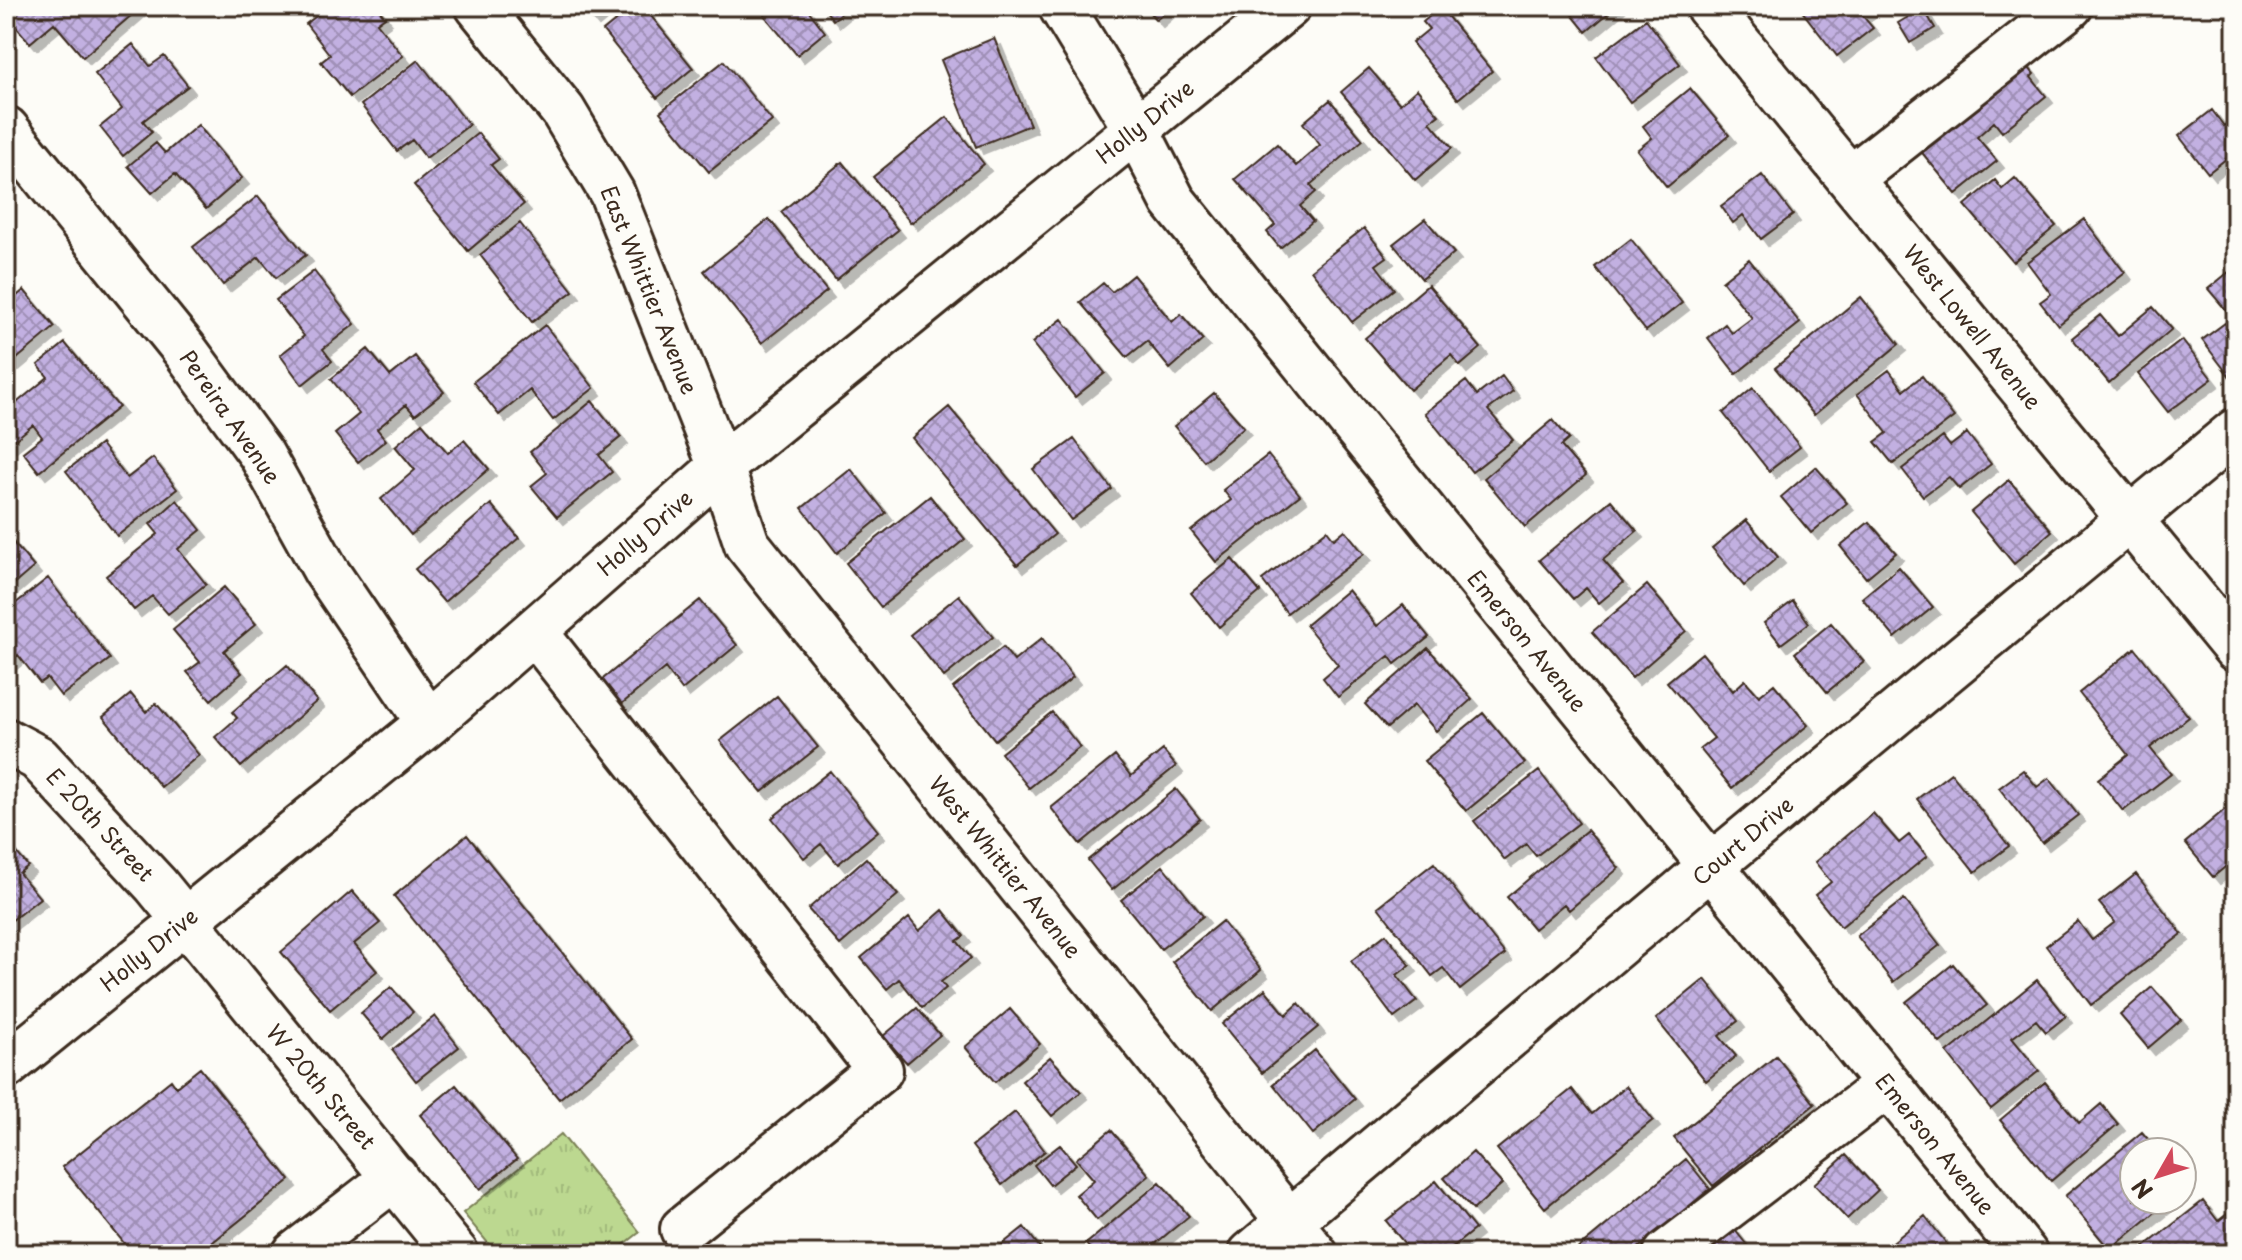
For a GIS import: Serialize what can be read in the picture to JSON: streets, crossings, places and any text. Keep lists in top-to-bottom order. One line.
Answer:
{"streets":{"street":["Holly Drive","East Whittier Avenue","West Lowell Avenue","Pereira Avenue","Emerson Avenue","E 20th Street","Court Drive","West Whittier Avenue","W 20th Street"]},"crossings":[["Holly Drive","East Whittier Avenue"],["Holly Drive","Pereira Avenue"],["Holly Drive","Emerson Avenue"],["Holly Drive","E 20th Street"],["Holly Drive","West Whittier Avenue"],["Holly Drive","W 20th Street"],["East Whittier Avenue","West Whittier Avenue"],["West Lowell Avenue","Court Drive"],["Emerson Avenue","Court Drive"],["E 20th Street","W 20th Street"],["Court Drive","West Whittier Avenue"]],"north":"bottom left"}
